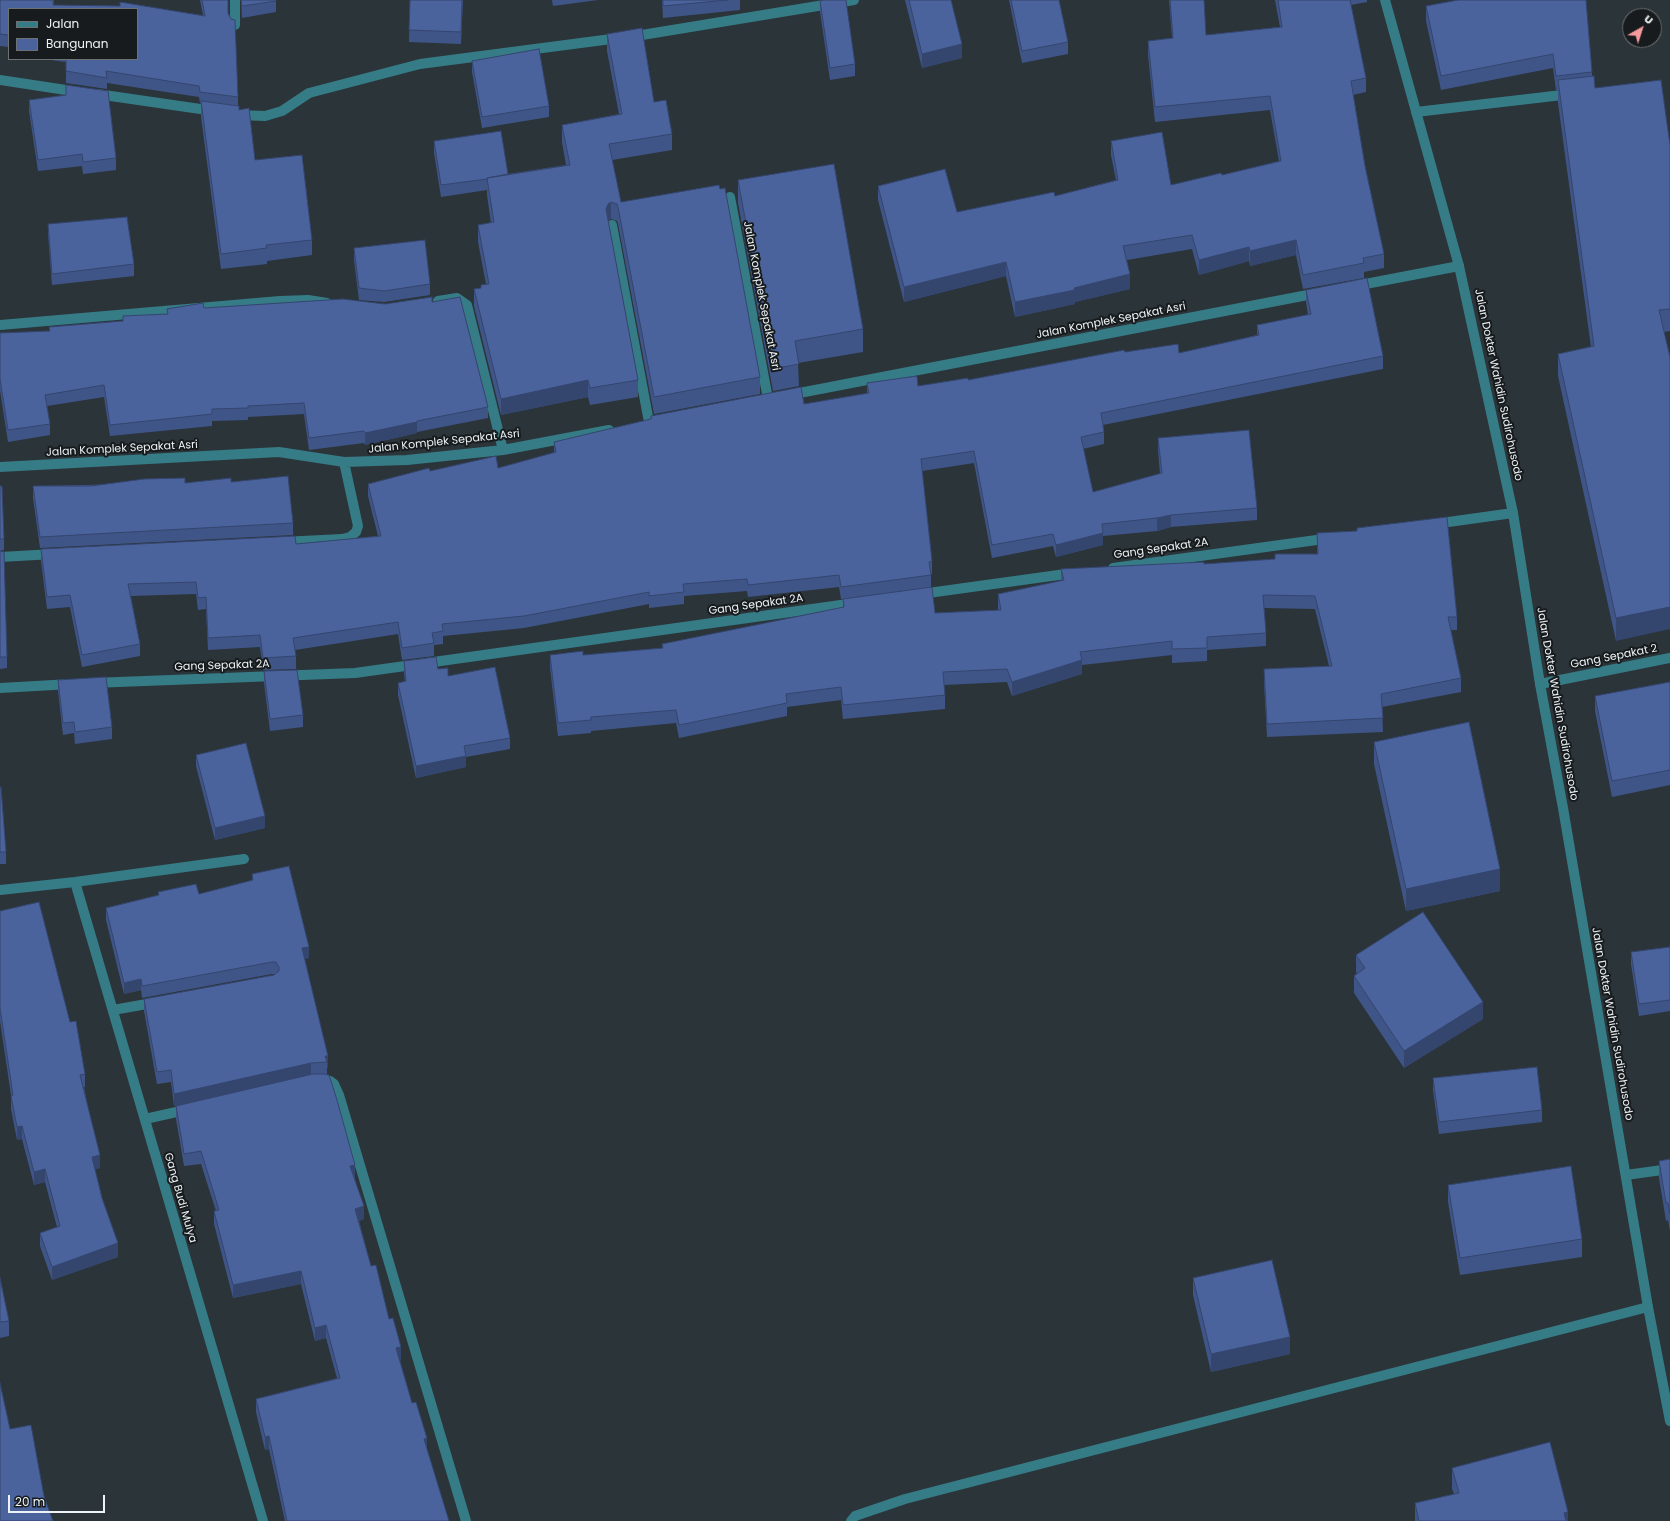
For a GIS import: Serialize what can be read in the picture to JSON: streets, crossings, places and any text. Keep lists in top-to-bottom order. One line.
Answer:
{"streets":{"street":["Jalan Komplek Sepakat Asri","Jalan Dokter Wahidin Sudirohusodo","Gang Sepakat 2A","Gang Sepakat 2","Gang Budi Mulya"]},"crossings":[["Jalan Dokter Wahidin Sudirohusodo","Gang Sepakat 2"]],"legend":["Jalan","Bangunan"],"scale_bar":"20 m","north":"top right"}
